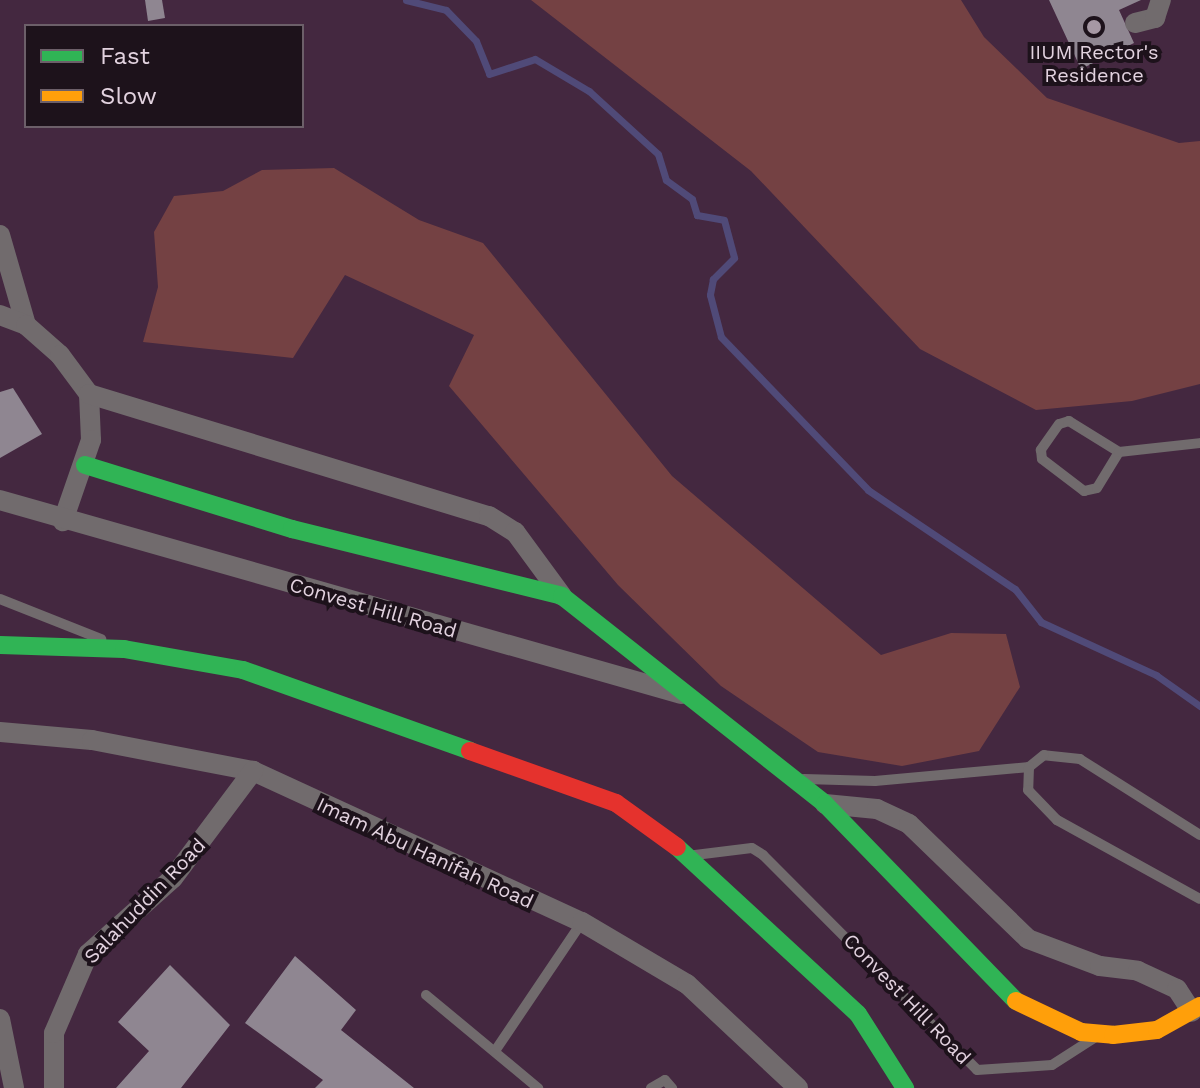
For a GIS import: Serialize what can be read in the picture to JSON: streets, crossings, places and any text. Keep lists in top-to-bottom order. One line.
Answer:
{"streets":{"street":["Convest Hill Road","Imam Abu Hanifah Road","Salahuddin Road"]},"crossings":[["Imam Abu Hanifah Road","Salahuddin Road"]],"places":["IIUM Rector's Residence"],"legend":["Fast","Slow"]}
